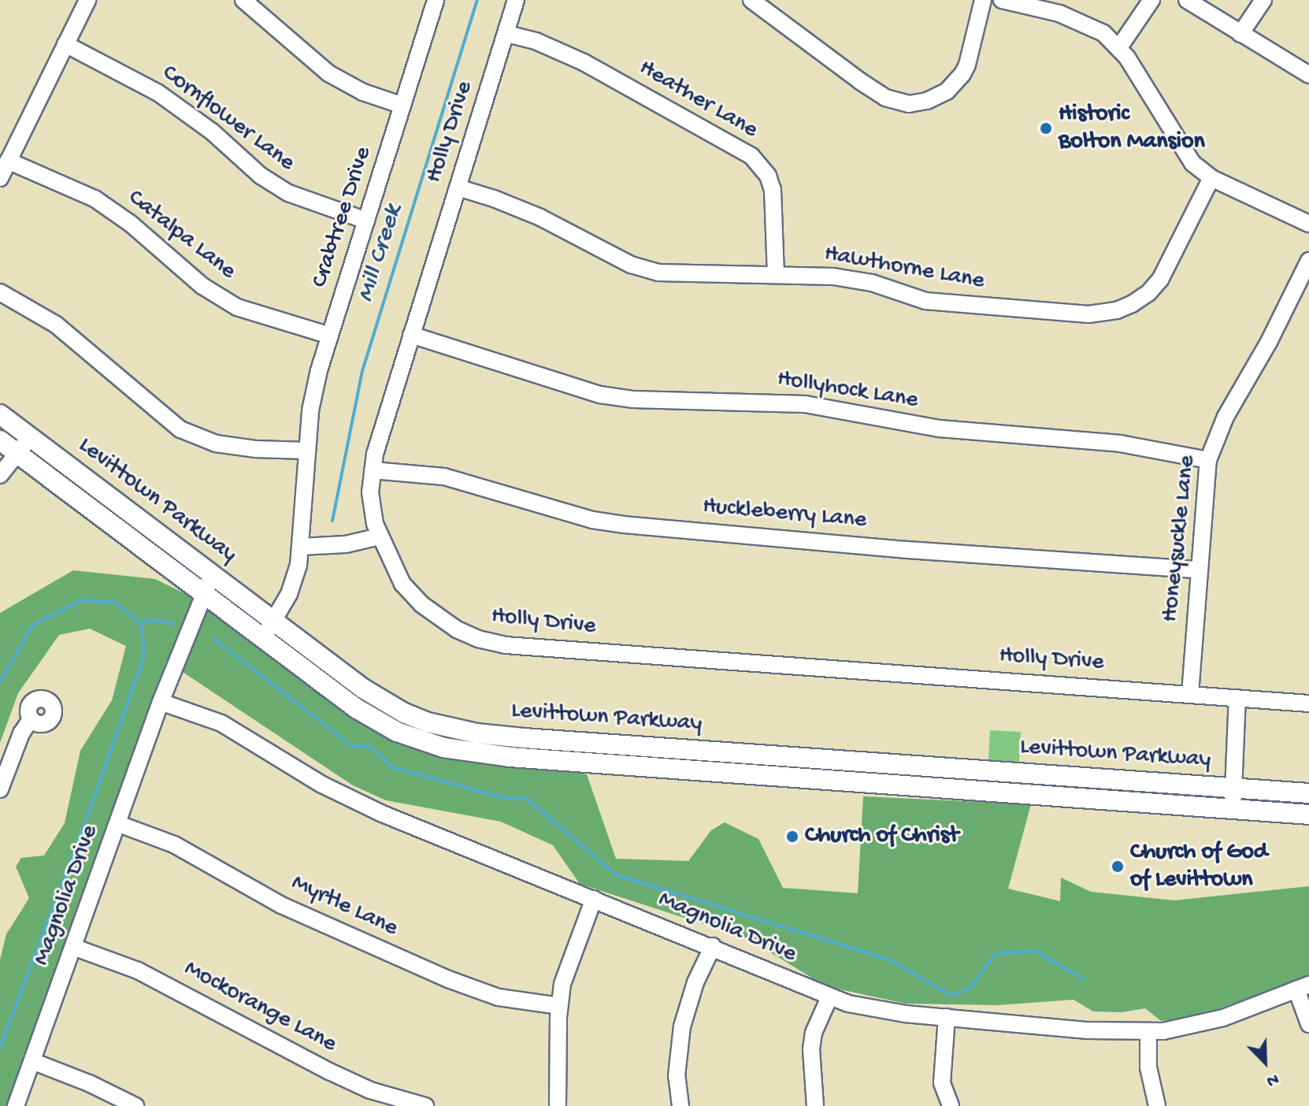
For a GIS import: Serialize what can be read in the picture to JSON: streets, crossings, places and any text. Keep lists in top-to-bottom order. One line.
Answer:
{"streets":{"main road":["Levittown Parkway"],"street":["Heather Lane","Cornflower Lane","Holly Drive","Crabtree Drive","Catalpa Lane","Hawthorne Lane","Hollyhock Lane","Huckleberry Lane","Honeysuckle Lane","Magnolia Drive","Myrtle Lane","Mockorange Lane"]},"crossings":[["Heather Lane","Holly Drive"],["Heather Lane","Hawthorne Lane"],["Cornflower Lane","Crabtree Drive"],["Holly Drive","Hawthorne Lane"],["Holly Drive","Hollyhock Lane"],["Holly Drive","Huckleberry Lane"],["Holly Drive","Honeysuckle Lane"],["Crabtree Drive","Catalpa Lane"],["Crabtree Drive","Levittown Parkway"],["Hollyhock Lane","Honeysuckle Lane"],["Levittown Parkway","Magnolia Drive"],["Huckleberry Lane","Honeysuckle Lane"],["Magnolia Drive","Myrtle Lane"],["Magnolia Drive","Mockorange Lane"]],"water":["Mill Creek"],"places":["Historic Bolton Mansion","Church of Christ","Church of God of Levittown"],"north":"bottom right"}
